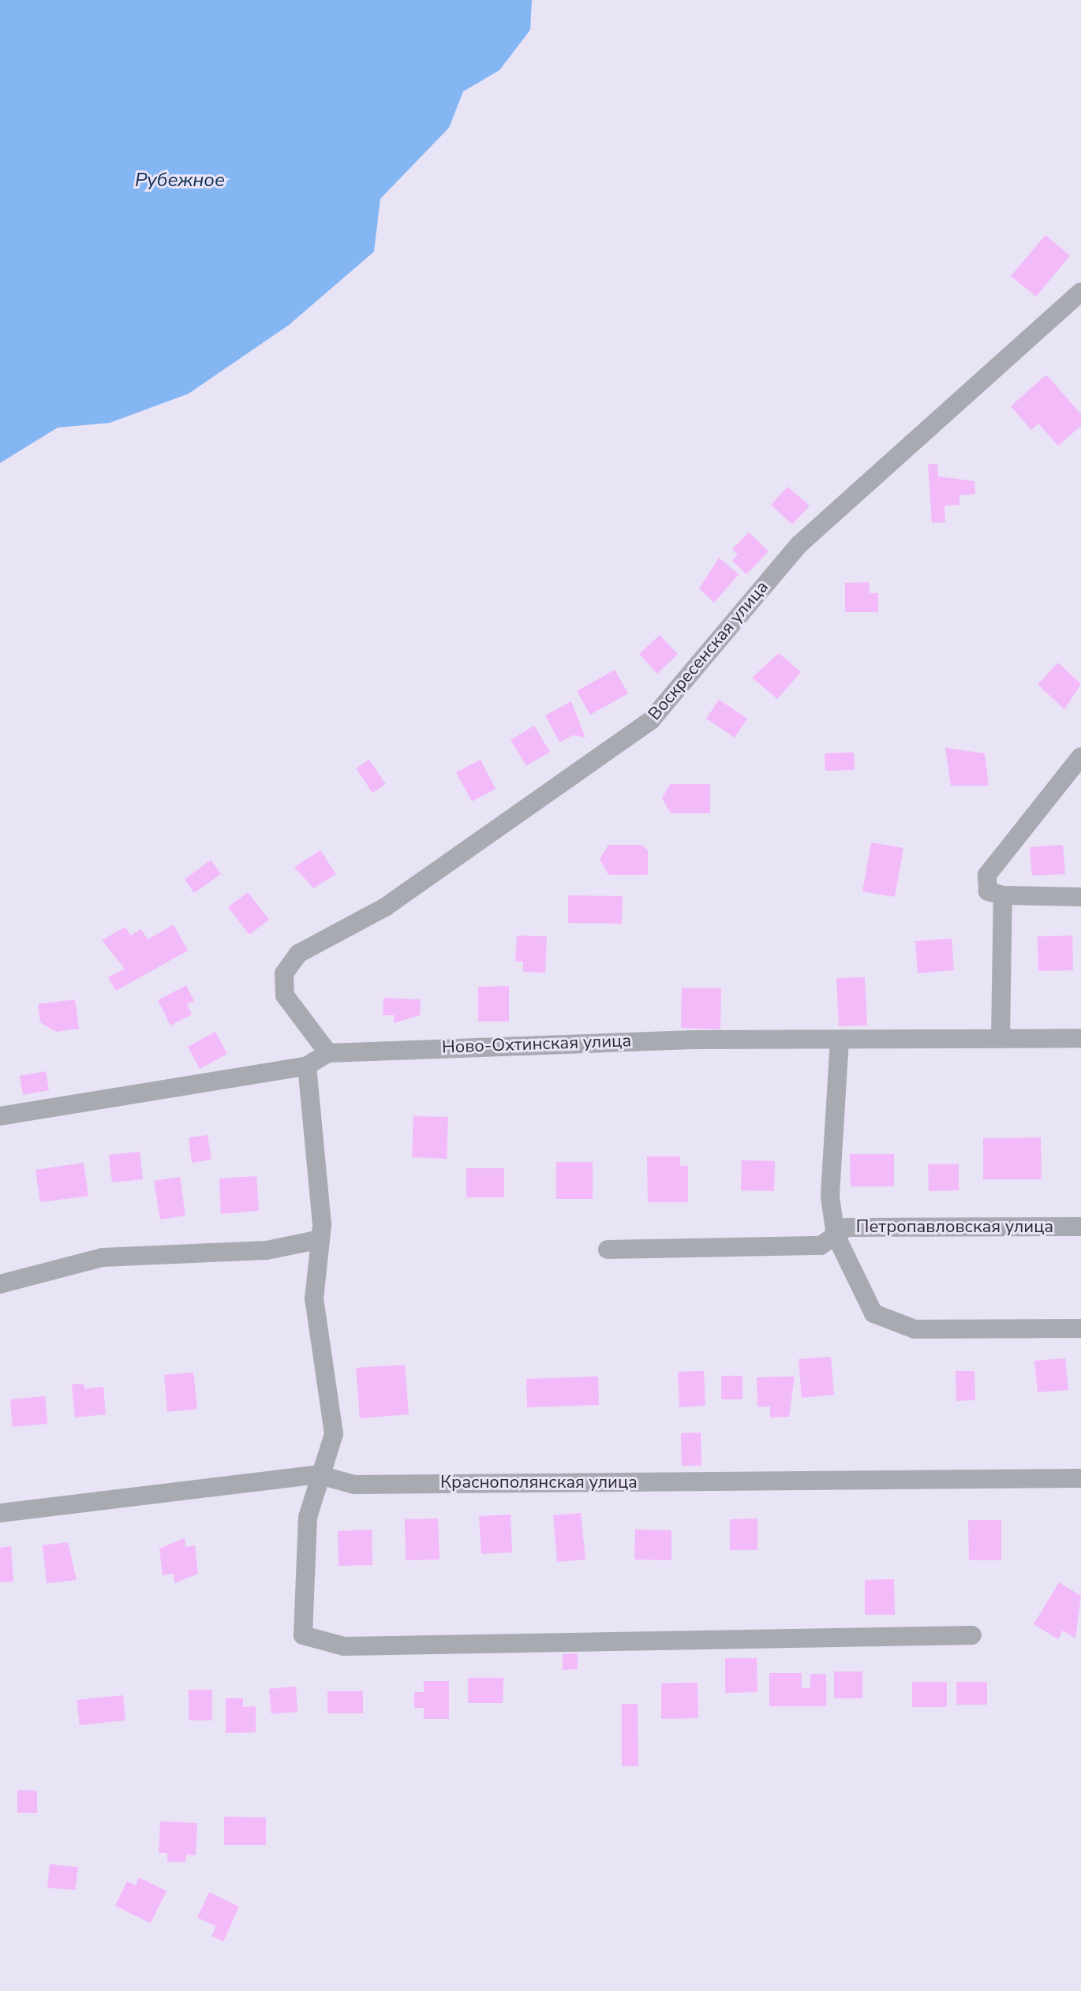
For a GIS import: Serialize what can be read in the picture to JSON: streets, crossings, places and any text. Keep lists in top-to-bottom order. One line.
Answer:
{"streets":{"street":["Воскресенская улица","Ново-Охтинская улица","Петропавловская улица","Краснополянская улица"]},"crossings":[["Воскресенская улица","Ново-Охтинская улица"]],"water":["Рубежное"]}
